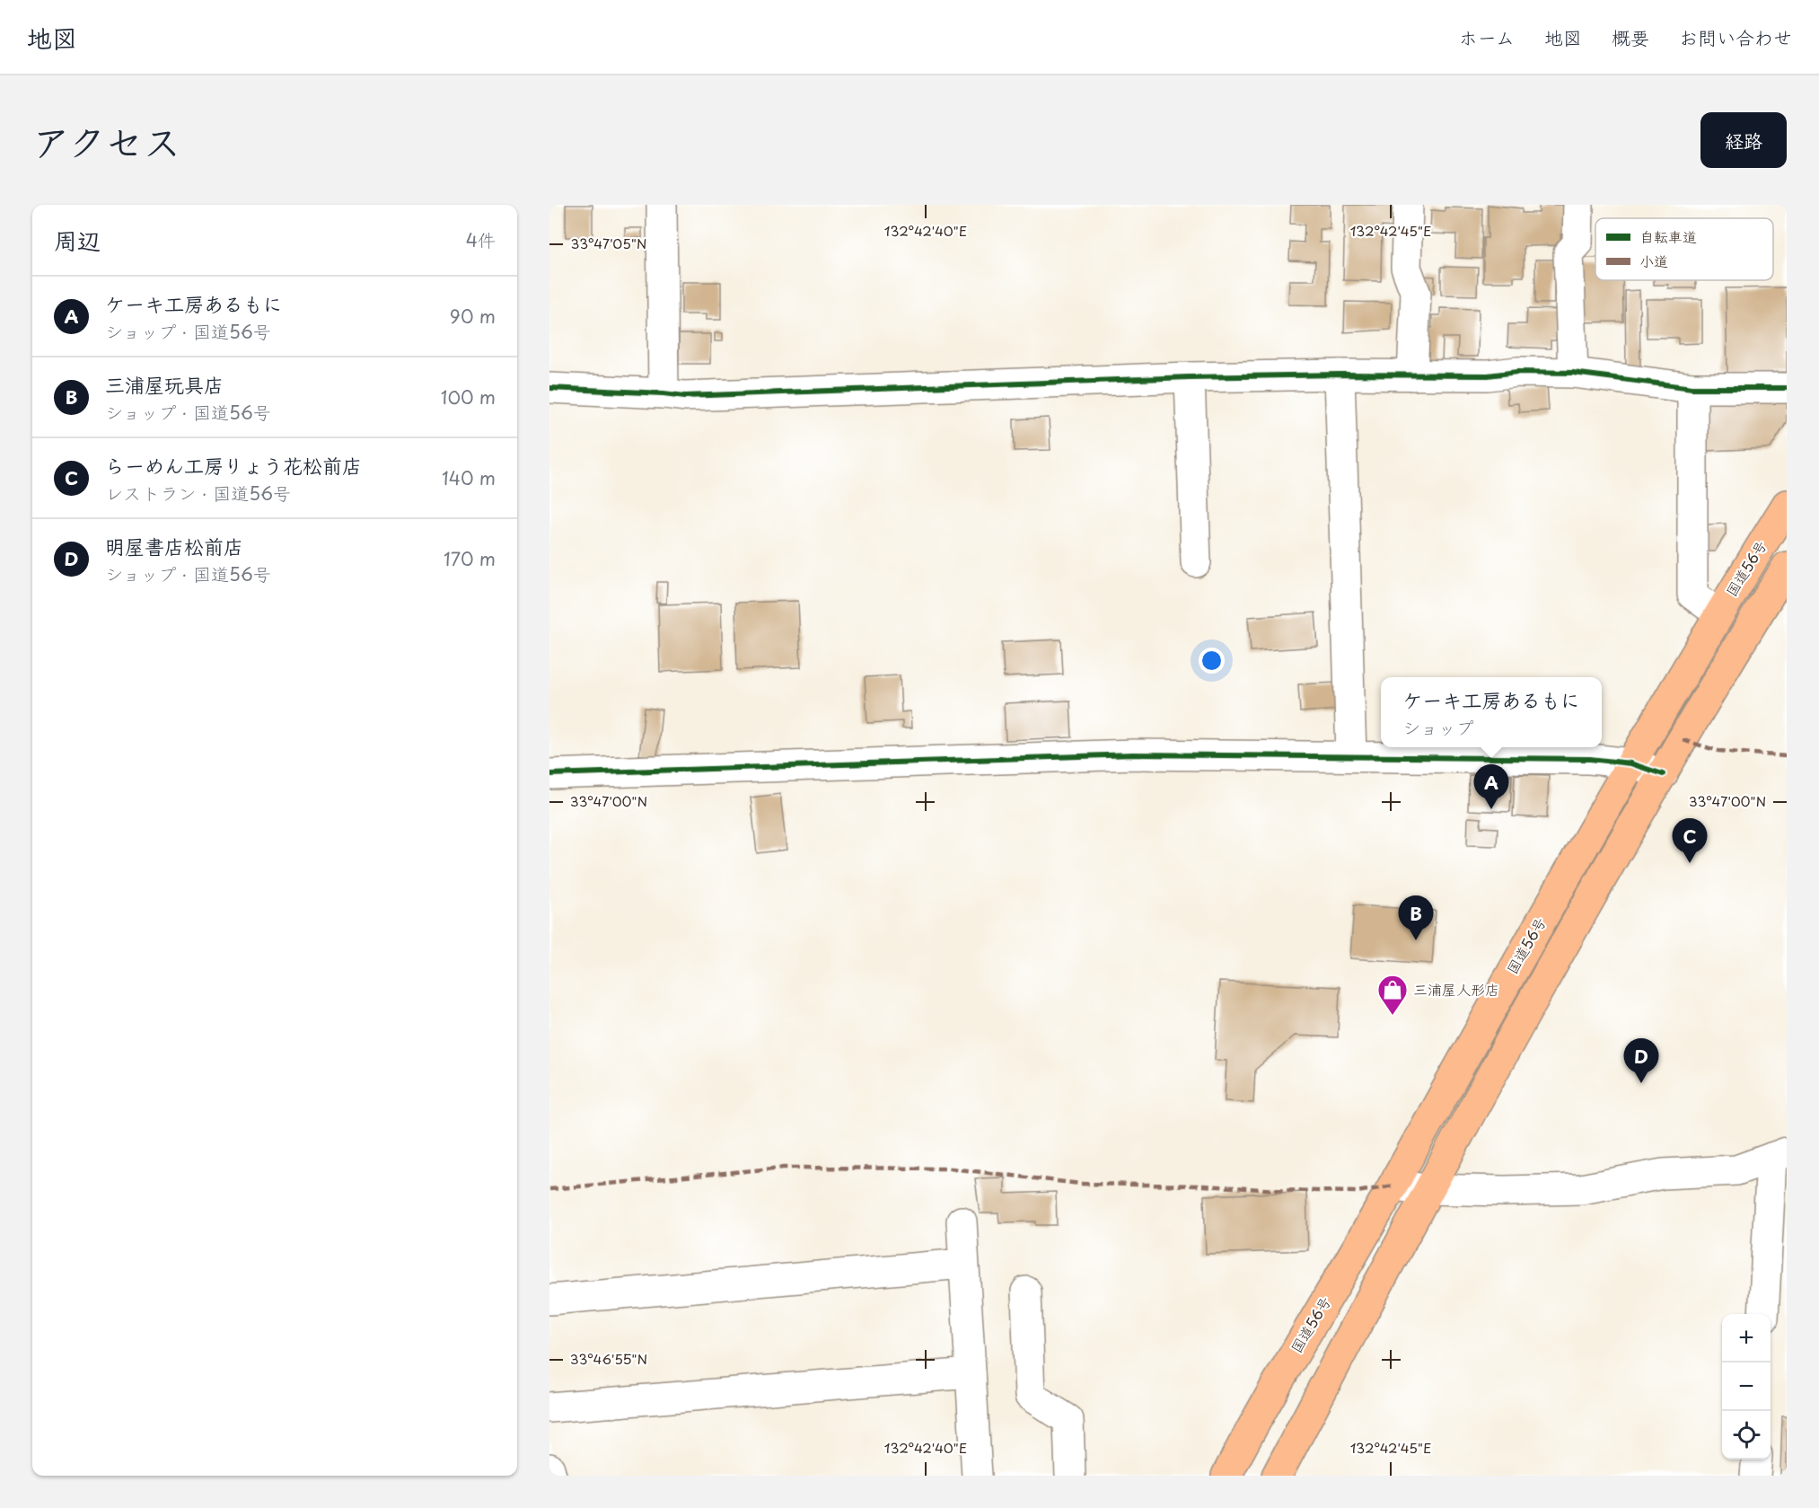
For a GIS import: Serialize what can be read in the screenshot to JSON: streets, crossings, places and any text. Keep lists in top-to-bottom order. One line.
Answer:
{"streets":{"highway":["国道56号"]},"places":{"shop":["三浦屋人形店"]},"legend":["自転車道","小道"],"page":{"header":"地図","nav":["ホーム","地図","概要","お問い合わせ"],"title":"アクセス","buttons":"経路","heading":["周辺","4件"],"list":[{"mark":"A","name":"ケーキ工房あるもに","note":"ショップ · 国道56号","value":"90 m"},{"mark":"B","name":"三浦屋玩具店","note":"ショップ · 国道56号","value":"100 m"},{"mark":"C","name":"らーめん工房りょう花松前店","note":"レストラン · 国道56号","value":"140 m"},{"mark":"D","name":"明屋書店松前店","note":"ショップ · 国道56号","value":"170 m"}],"popup":["ケーキ工房あるもに","ショップ"],"pins":["A","C","B","D"],"map_buttons":["+","−"]},"coordinates":["132°42'40\"E","132°42'45\"E","33°47'05\"N","33°47'00\"N","33°46'55\"N"]}
